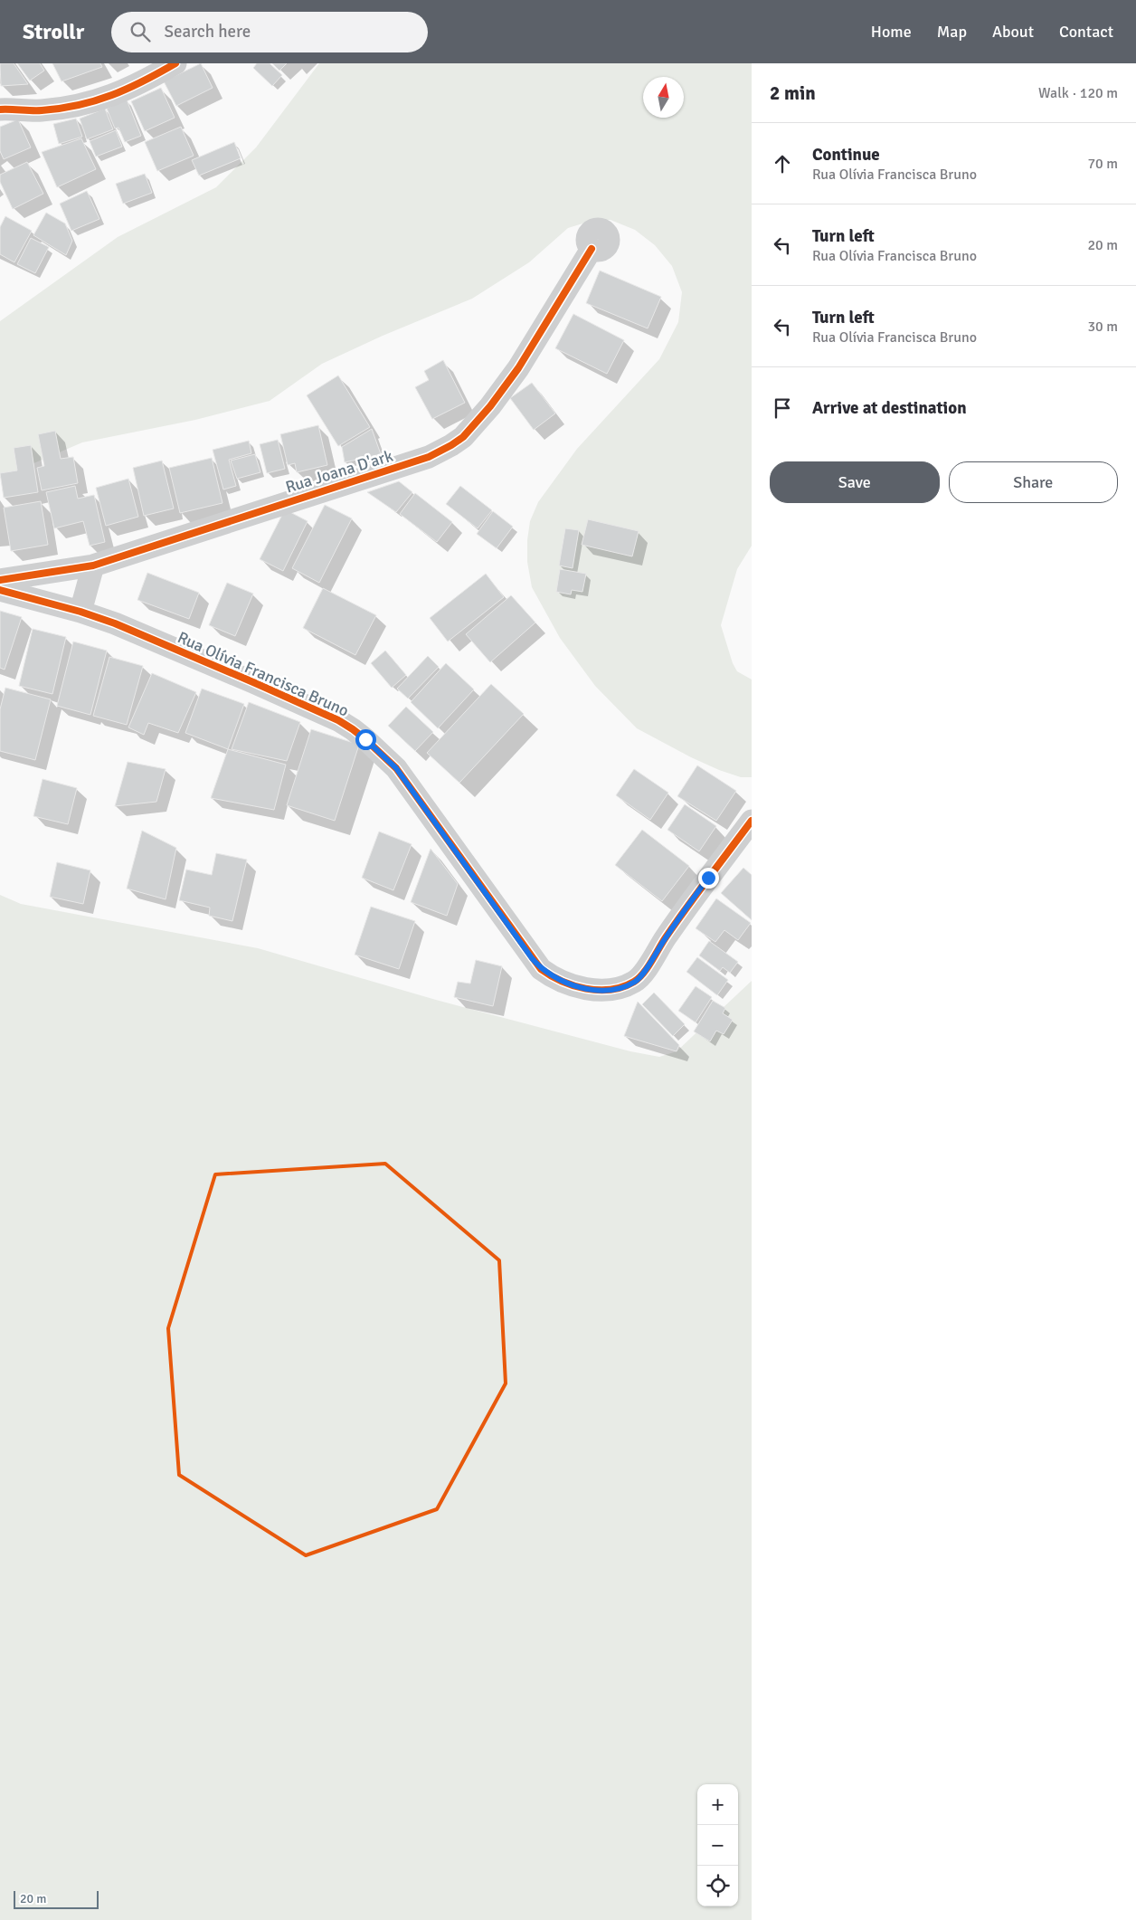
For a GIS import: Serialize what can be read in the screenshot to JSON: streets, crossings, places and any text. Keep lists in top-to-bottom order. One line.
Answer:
{"streets":{"street":["Rua Joana D'ark","Rua Olívia Francisca Bruno"]},"scale_bar":"20 m","north":"top","page":{"header":"Strollr","search":"Search here","nav":["Home","Map","About","Contact"],"heading":["2 min","Walk · 120 m"],"list":[["Continue","Rua Olívia Francisca Bruno","70 m"],["Turn left","Rua Olívia Francisca Bruno","20 m"],["Turn left","Rua Olívia Francisca Bruno","30 m"],"Arrive at destination"],"buttons":["Save","Share"],"map_buttons":["+","−"],"scale":"20 m"}}
